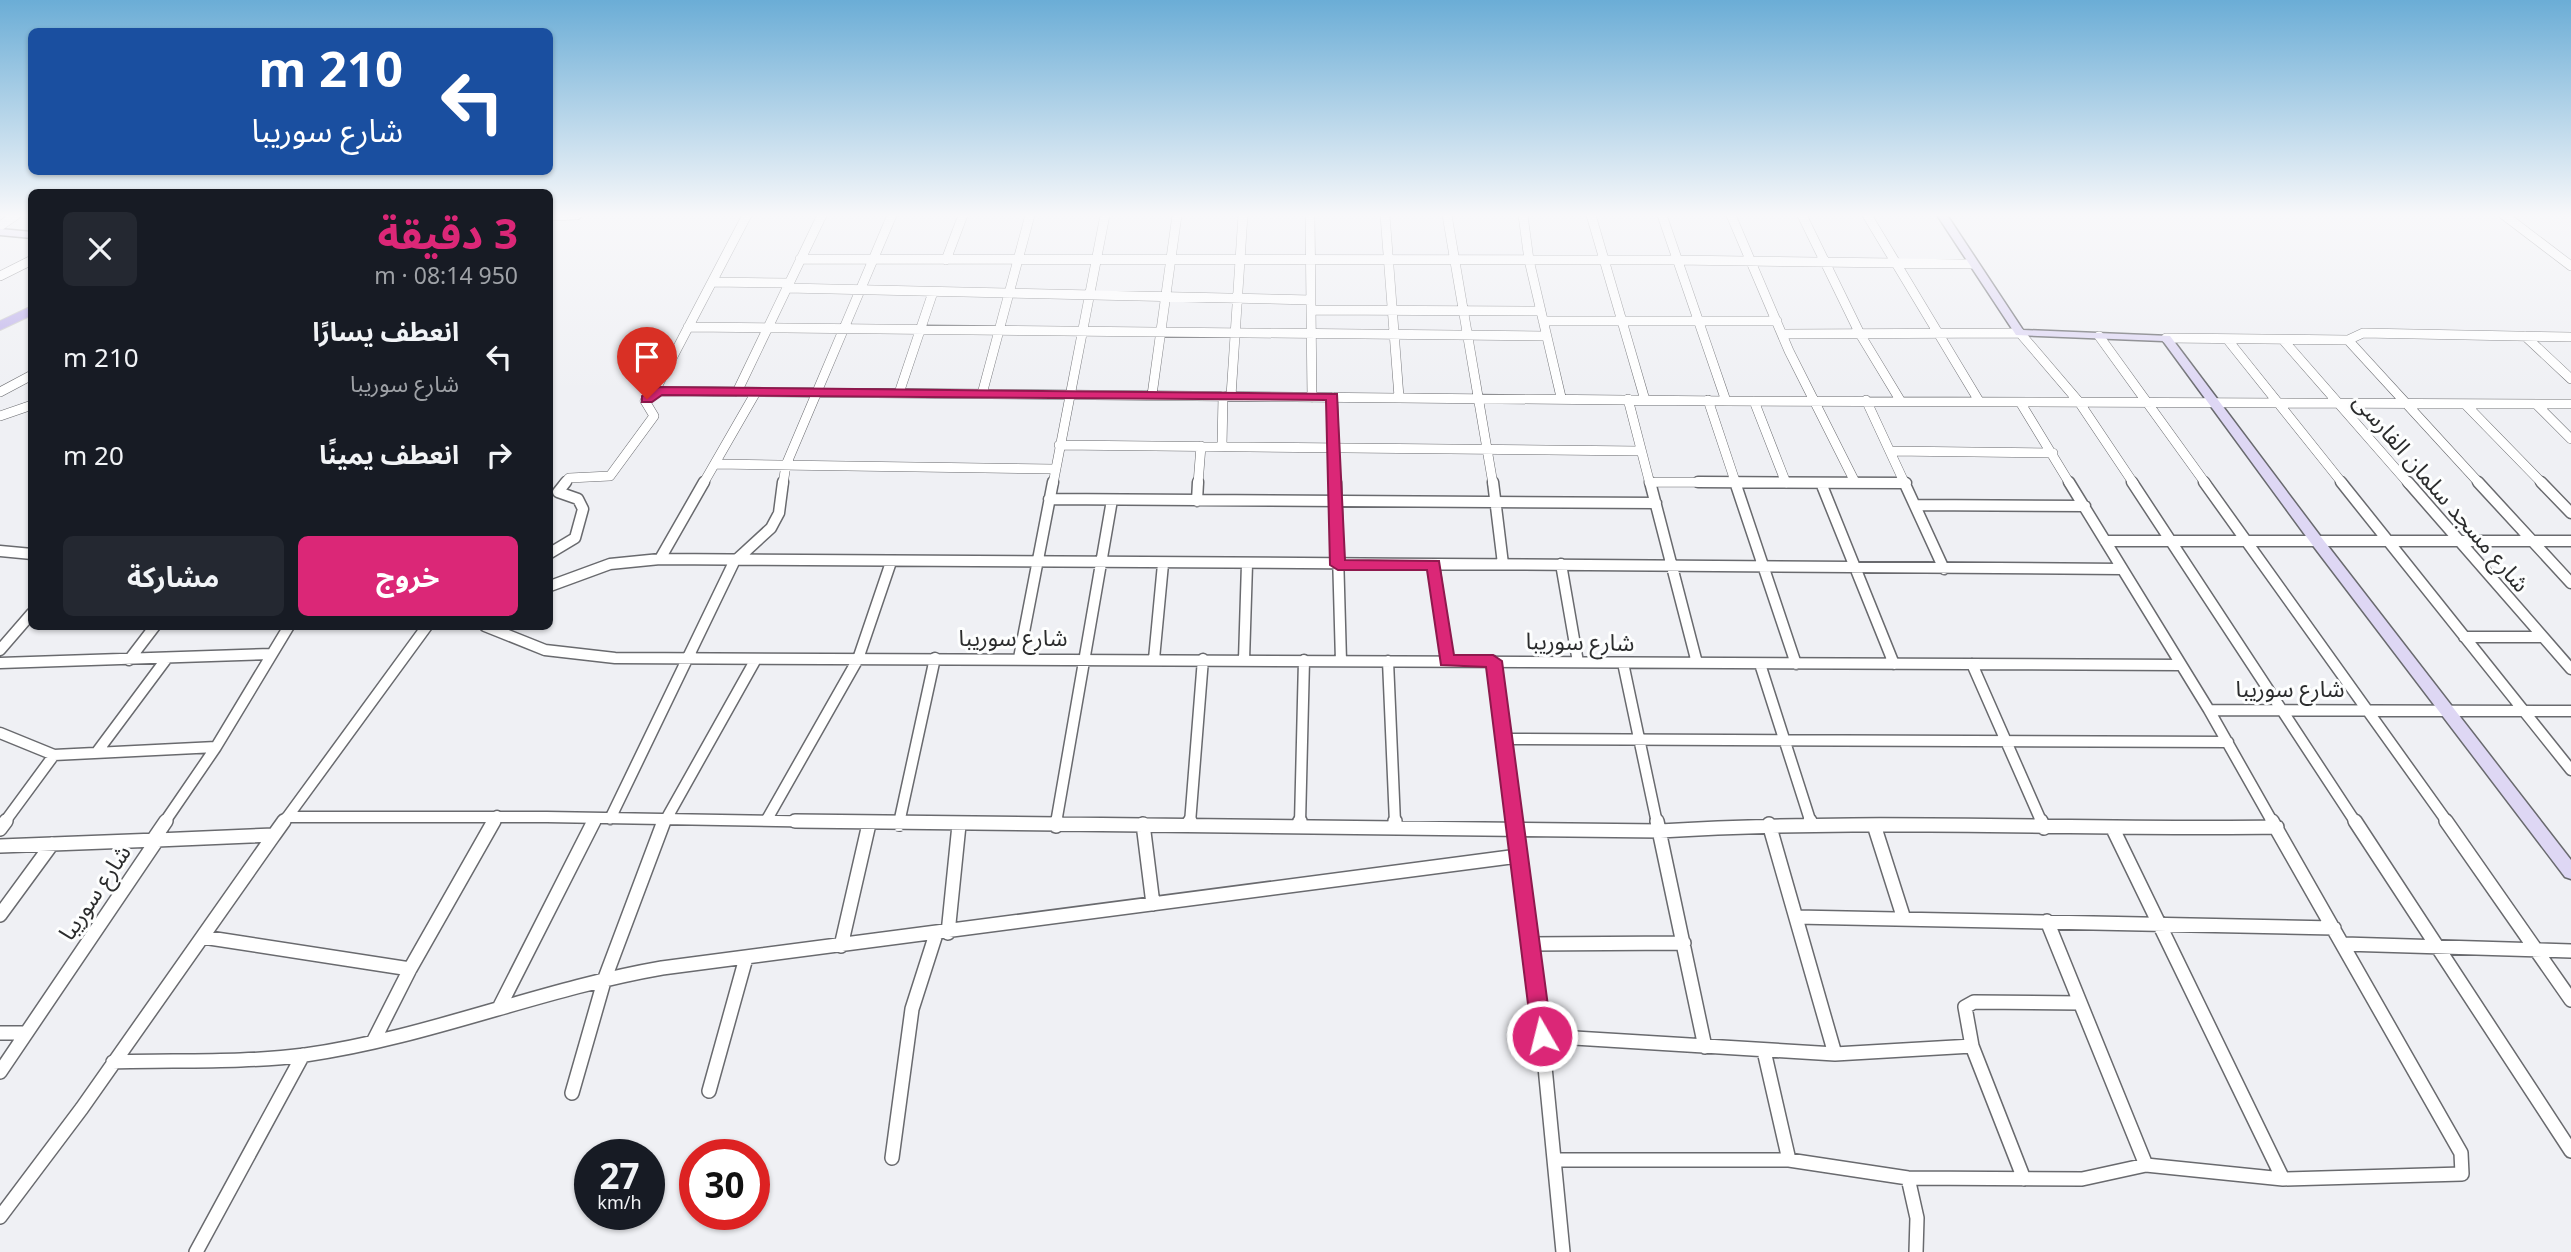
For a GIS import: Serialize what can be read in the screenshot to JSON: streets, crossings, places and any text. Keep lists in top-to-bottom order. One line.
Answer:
{"streets":{"street":["شارع مسجد سلمان الفارسى","شارع سوريبا"]},"page":{"turn":["210 m","شارع سوريبا"],"heading":["3 دقيقة","950 m · 08:14"],"list":[{"name":"انعطف يسارًا","note":"شارع سوريبا","value":"210 m"},{"name":"انعطف يمينًا","value":"20 m"}],"buttons":["خروج","مشاركة"],"speed":"27 km/h","limit":"30"}}
